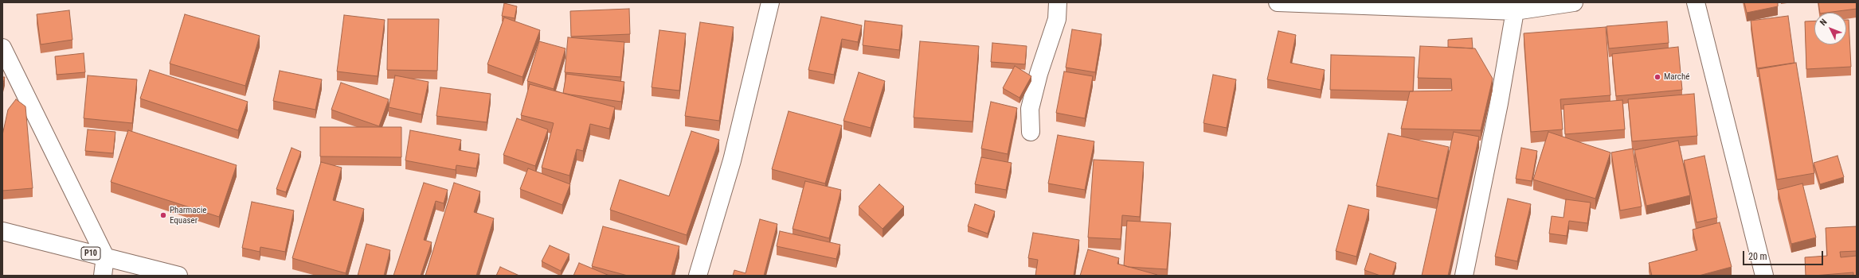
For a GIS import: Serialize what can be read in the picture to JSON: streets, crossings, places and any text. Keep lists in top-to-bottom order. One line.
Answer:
{"streets":{"street":["P10"]},"places":["Marché","Pharmacie Equaser"],"scale_bar":"20 m","north":"top left"}
